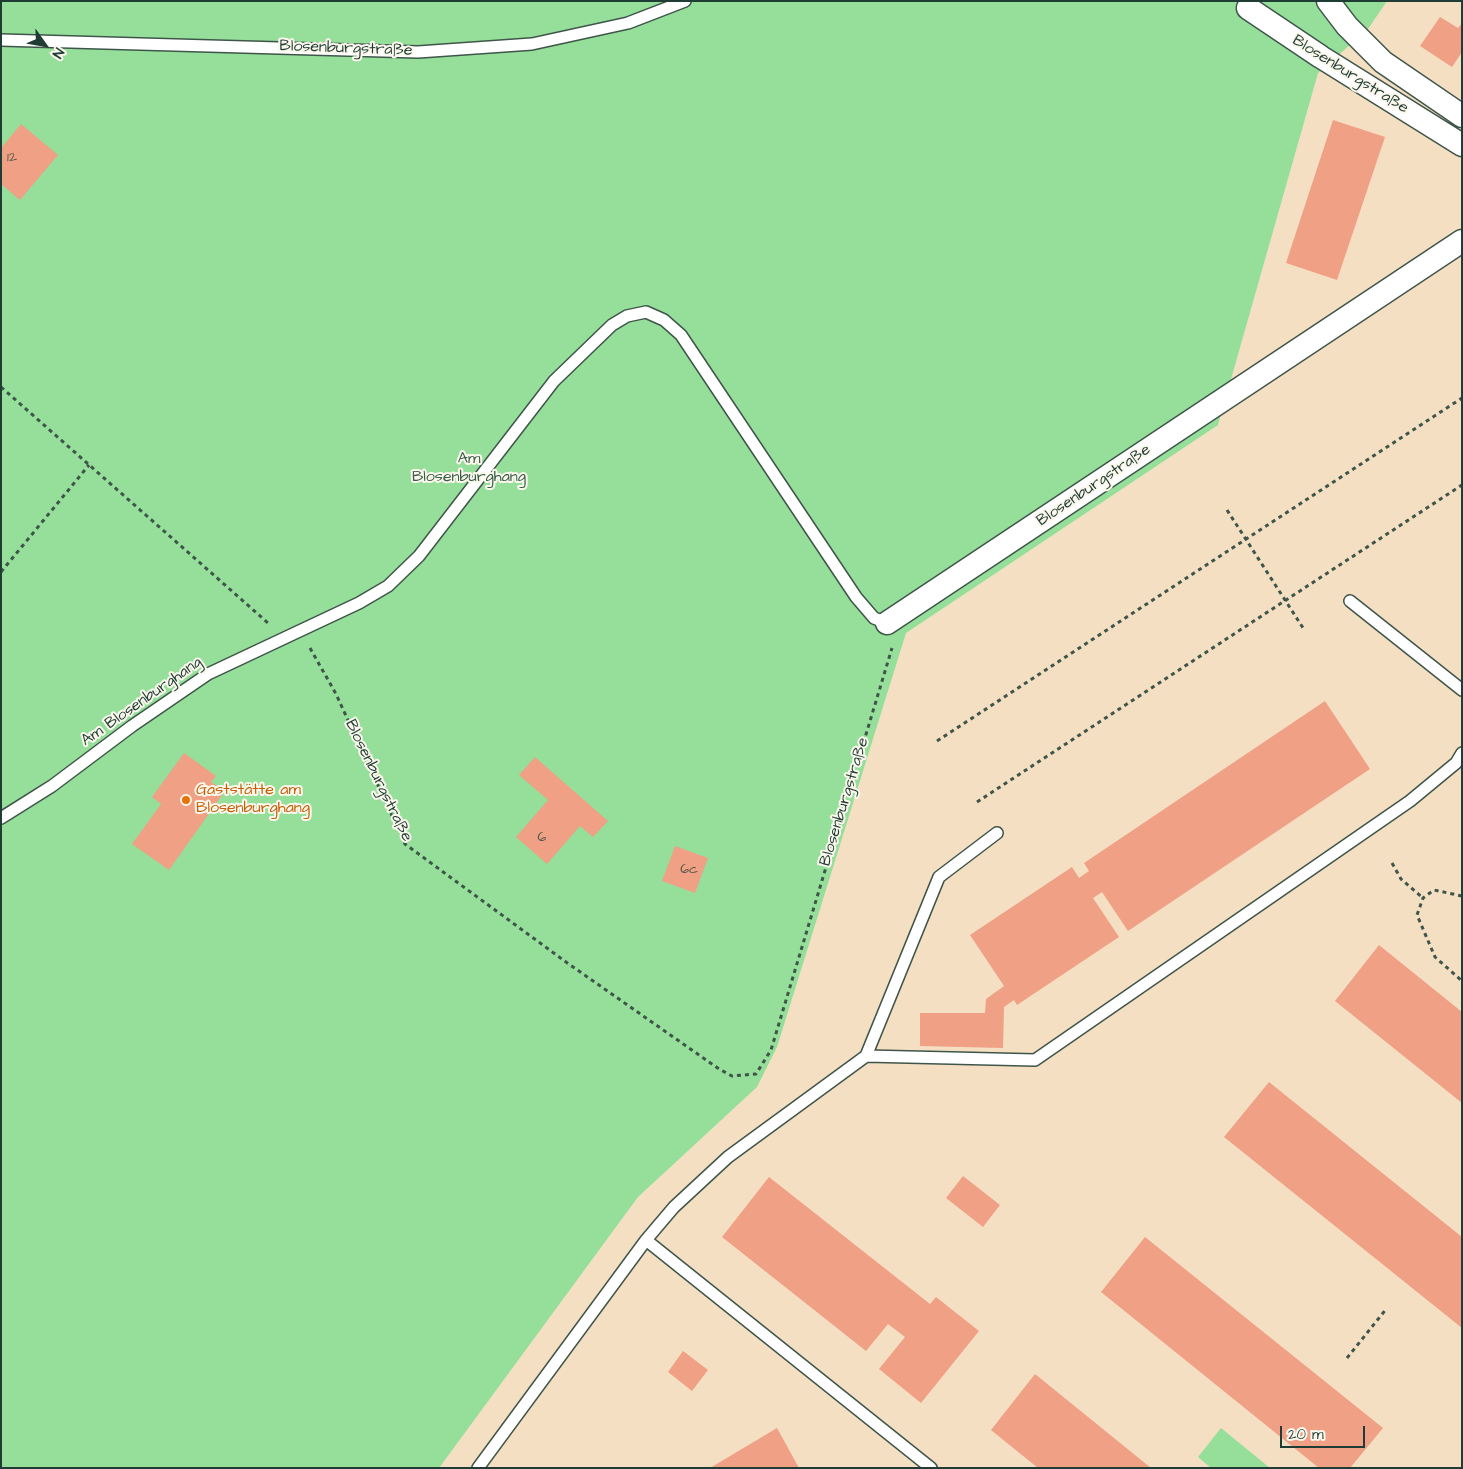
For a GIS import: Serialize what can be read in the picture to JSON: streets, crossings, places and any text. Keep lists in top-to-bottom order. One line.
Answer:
{"streets":{"street":["Blosenburgstraße"],"lane":["Am Blosenburghang"]},"crossings":[["Blosenburgstraße","Am Blosenburghang"]],"parks":["Am Blosenburghang"],"places":["Gaststätte am Blosenburghang"],"house_numbers":["12","6","6c"],"scale_bar":"20 m","north":"bottom right"}
